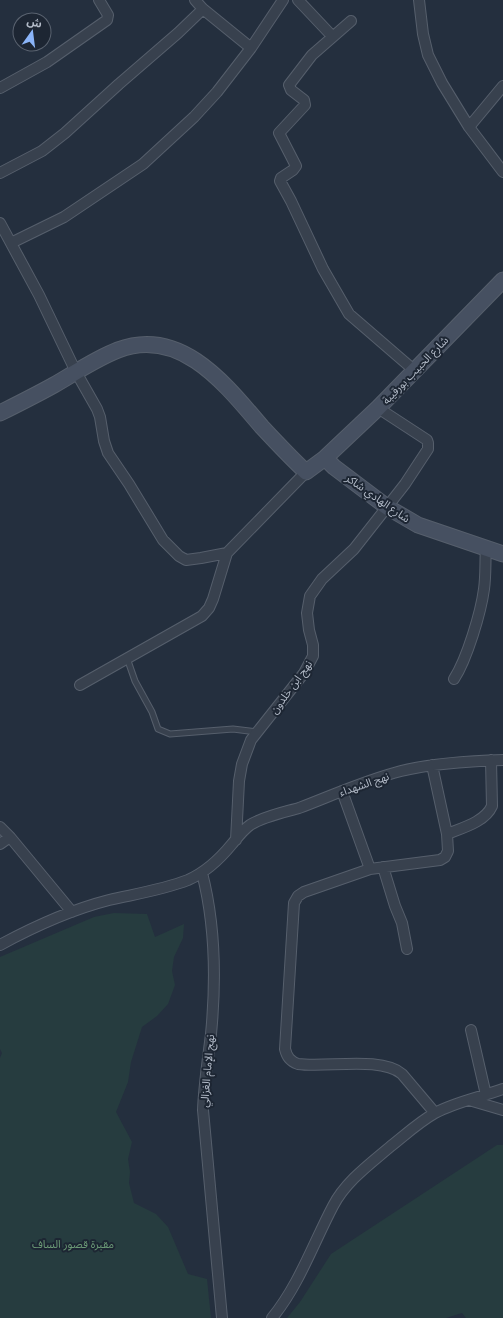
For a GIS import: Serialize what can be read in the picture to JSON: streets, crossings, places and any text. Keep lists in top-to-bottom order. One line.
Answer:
{"streets":{"street":["شارع الحبيب بورقيبة","شارع الهادي شاكر","نهج ابن خلدون","نهج الشهداء","نهج الإمام الغزالي"]},"crossings":[["شارع الحبيب بورقيبة","شارع الهادي شاكر"],["شارع الحبيب بورقيبة","نهج ابن خلدون"],["شارع الهادي شاكر","نهج ابن خلدون"],["نهج ابن خلدون","نهج الشهداء"],["نهج الشهداء","نهج الإمام الغزالي"]],"parks":["مقبرة قصور الساف"],"north":"top"}
